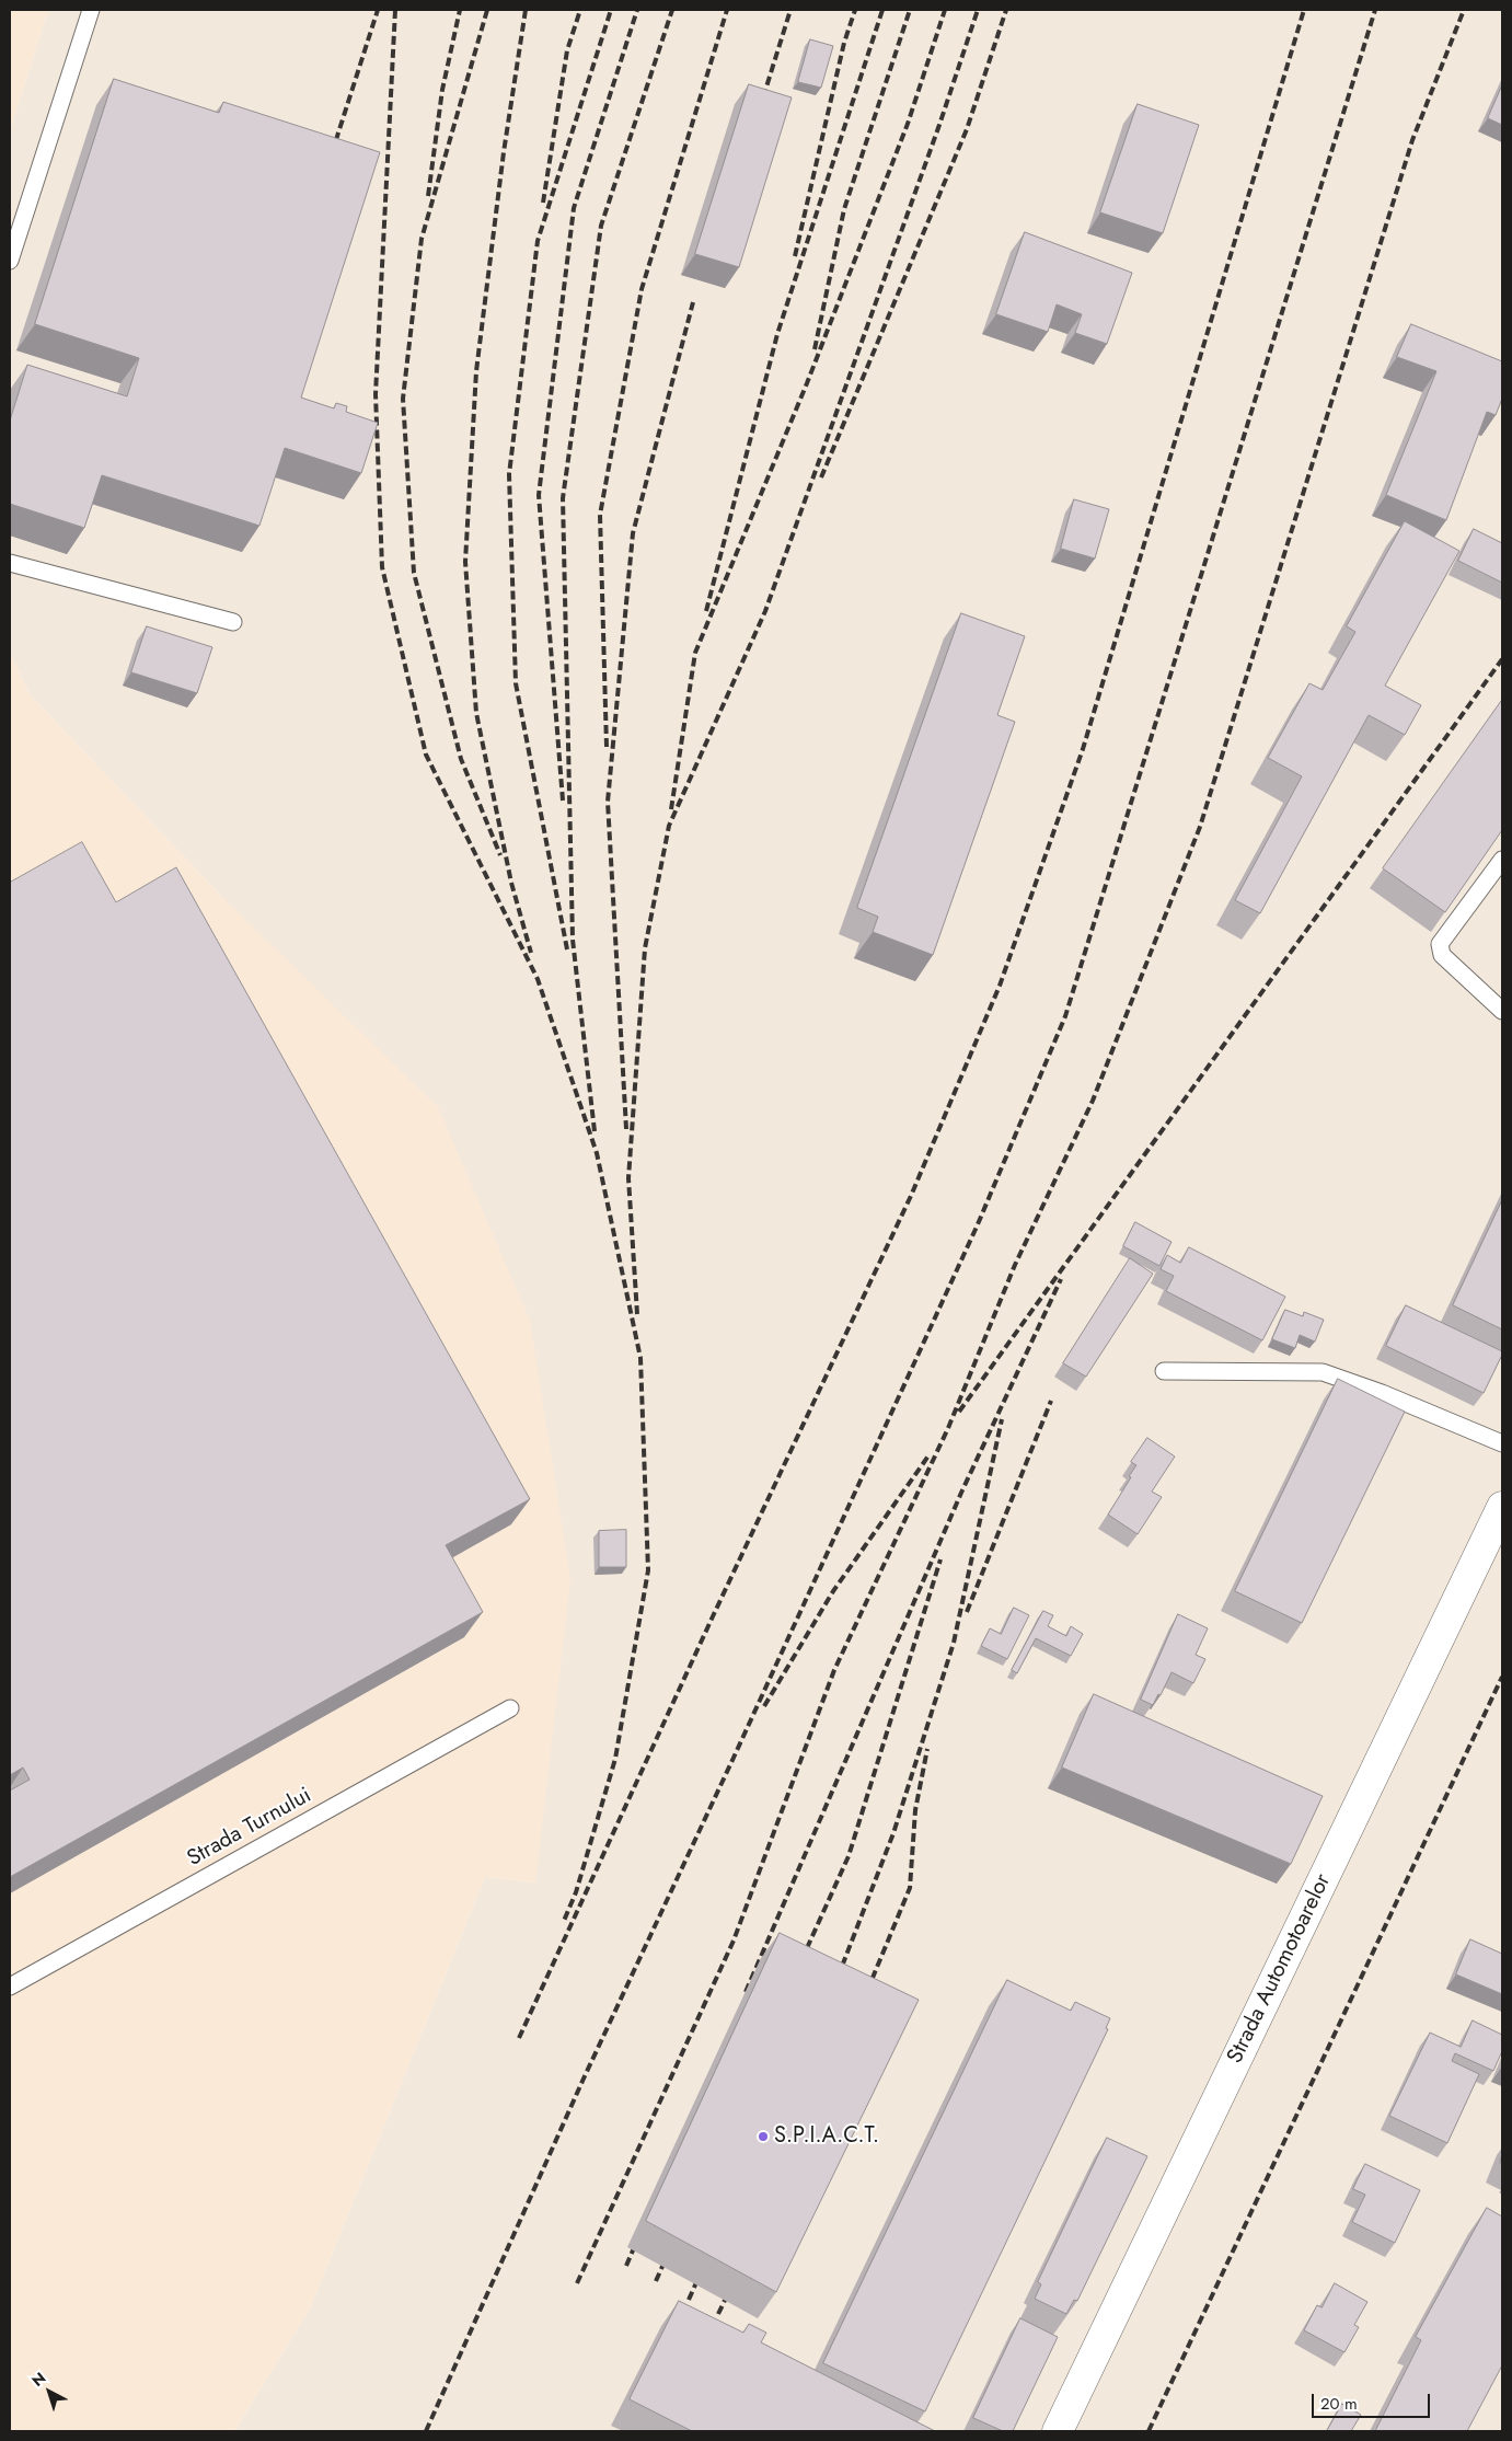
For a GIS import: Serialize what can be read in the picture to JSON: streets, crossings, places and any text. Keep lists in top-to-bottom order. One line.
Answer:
{"streets":{"street":["Strada Automotoarelor"],"lane":["Strada Turnului"]},"places":["S.P.I.A.C.T."],"scale_bar":"20 m","north":"top left"}
